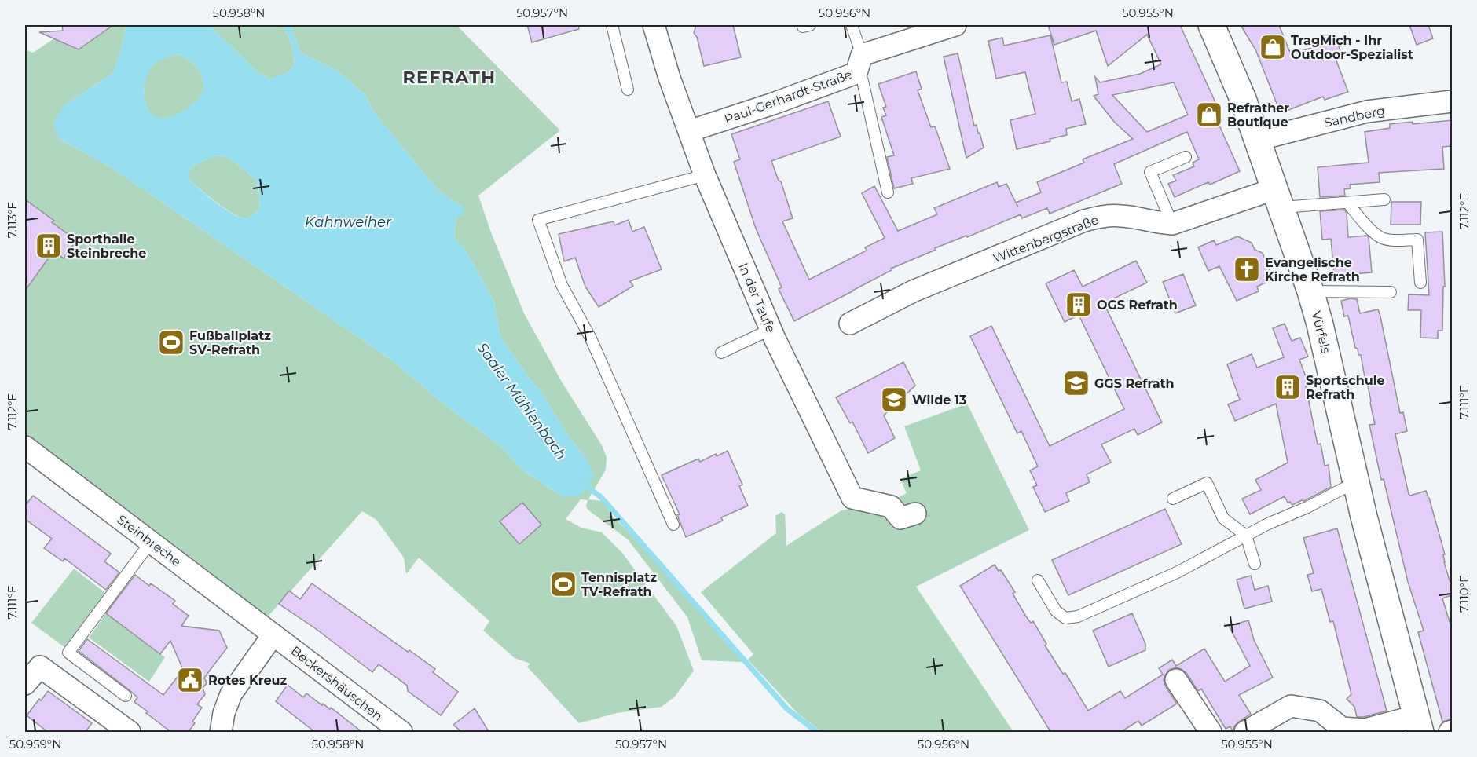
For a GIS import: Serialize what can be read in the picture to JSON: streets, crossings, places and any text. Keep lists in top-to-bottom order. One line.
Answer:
{"streets":{"street":["Paul-Gerhardt-Straße","Sandberg","Wittenbergstraße","In der Taufe","Vürfels","Steinbreche","Beckershäuschen"]},"crossings":[["Paul-Gerhardt-Straße","In der Taufe"],["Sandberg","Vürfels"],["Wittenbergstraße","Vürfels"],["Steinbreche","Beckershäuschen"]],"districts":["REFRATH"],"water":["Kahnweiher","Saaler Mühlenbach"],"places":{"shop":["TragMich - Ihr Outdoor-Spezialist","Refrather Boutique"],"building":["Sporthalle Steinbreche","OGS Refrath","Sportschule Refrath"],"church":["Evangelische Kirche Refrath"],"sports":["Fußballplatz SV-Refrath","Tennisplatz TV-Refrath"],"school or university":["GGS Refrath","Wilde 13"],"public building":["Rotes Kreuz"]},"coordinates":["50.958°N","50.957°N","50.956°N","50.955°N","7.112°E","7.113°E","7.111°E","7.110°E","50.959°N"]}
